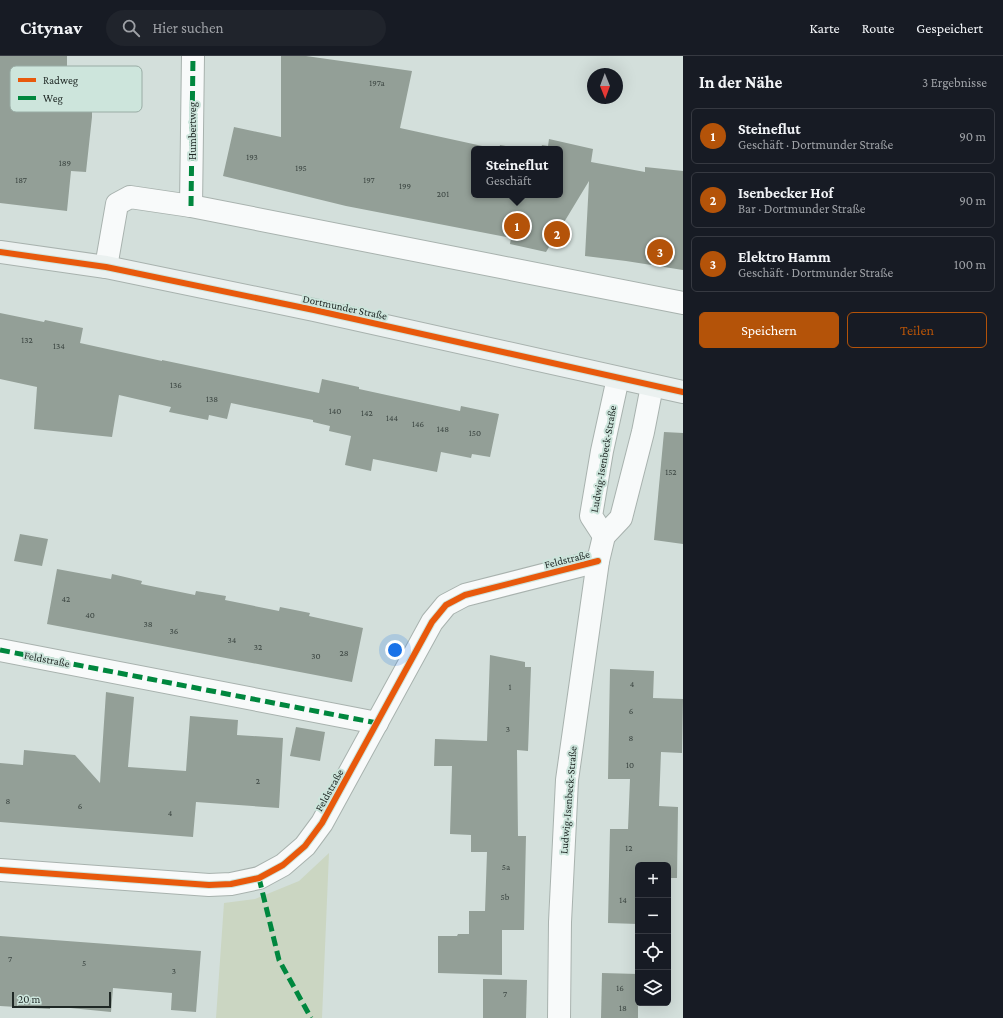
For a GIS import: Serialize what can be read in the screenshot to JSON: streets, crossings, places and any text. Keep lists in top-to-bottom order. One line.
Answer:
{"streets":{"main road":["Dortmunder Straße"],"street":["Humbertweg","Ludwig-Isenbeck-Straße","Feldstraße"]},"crossings":[["Dortmunder Straße","Ludwig-Isenbeck-Straße"],["Ludwig-Isenbeck-Straße","Feldstraße"]],"house_numbers":["197a","193","189","195","187","197","199","201","132","134","136","138","140","142","144","146","148","150","152","42","40","38","36","34","32","28","30","4","1","6","3","8","10","2","8","6","4","12","5a","5b","14","7","5","3","16","7","18"],"legend":["Radweg","Weg"],"scale_bar":"20 m","north":"bottom","page":{"header":"Citynav","search":"Hier suchen","nav":["Karte","Route","Gespeichert"],"heading":["In der Nähe","3 Ergebnisse"],"list":[{"mark":"1","name":"Steineflut","note":"Geschäft · Dortmunder Straße","value":"90 m"},{"mark":"2","name":"Isenbecker Hof","note":"Bar · Dortmunder Straße","value":"90 m"},{"mark":"3","name":"Elektro Hamm","note":"Geschäft · Dortmunder Straße","value":"100 m"}],"popup":["Steineflut","Geschäft"],"pins":["1","2","3"],"buttons":["Speichern","Teilen"],"map_buttons":["+","−"],"scale":"20 m"}}
